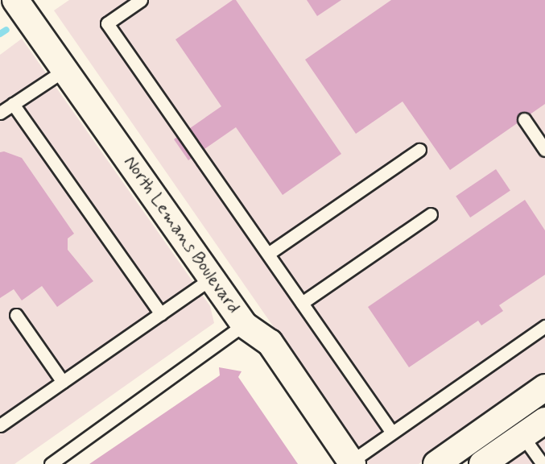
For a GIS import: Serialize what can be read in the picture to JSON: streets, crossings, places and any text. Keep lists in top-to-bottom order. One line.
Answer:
{"streets":{"street":["North Lemans Boulevard"]}}
